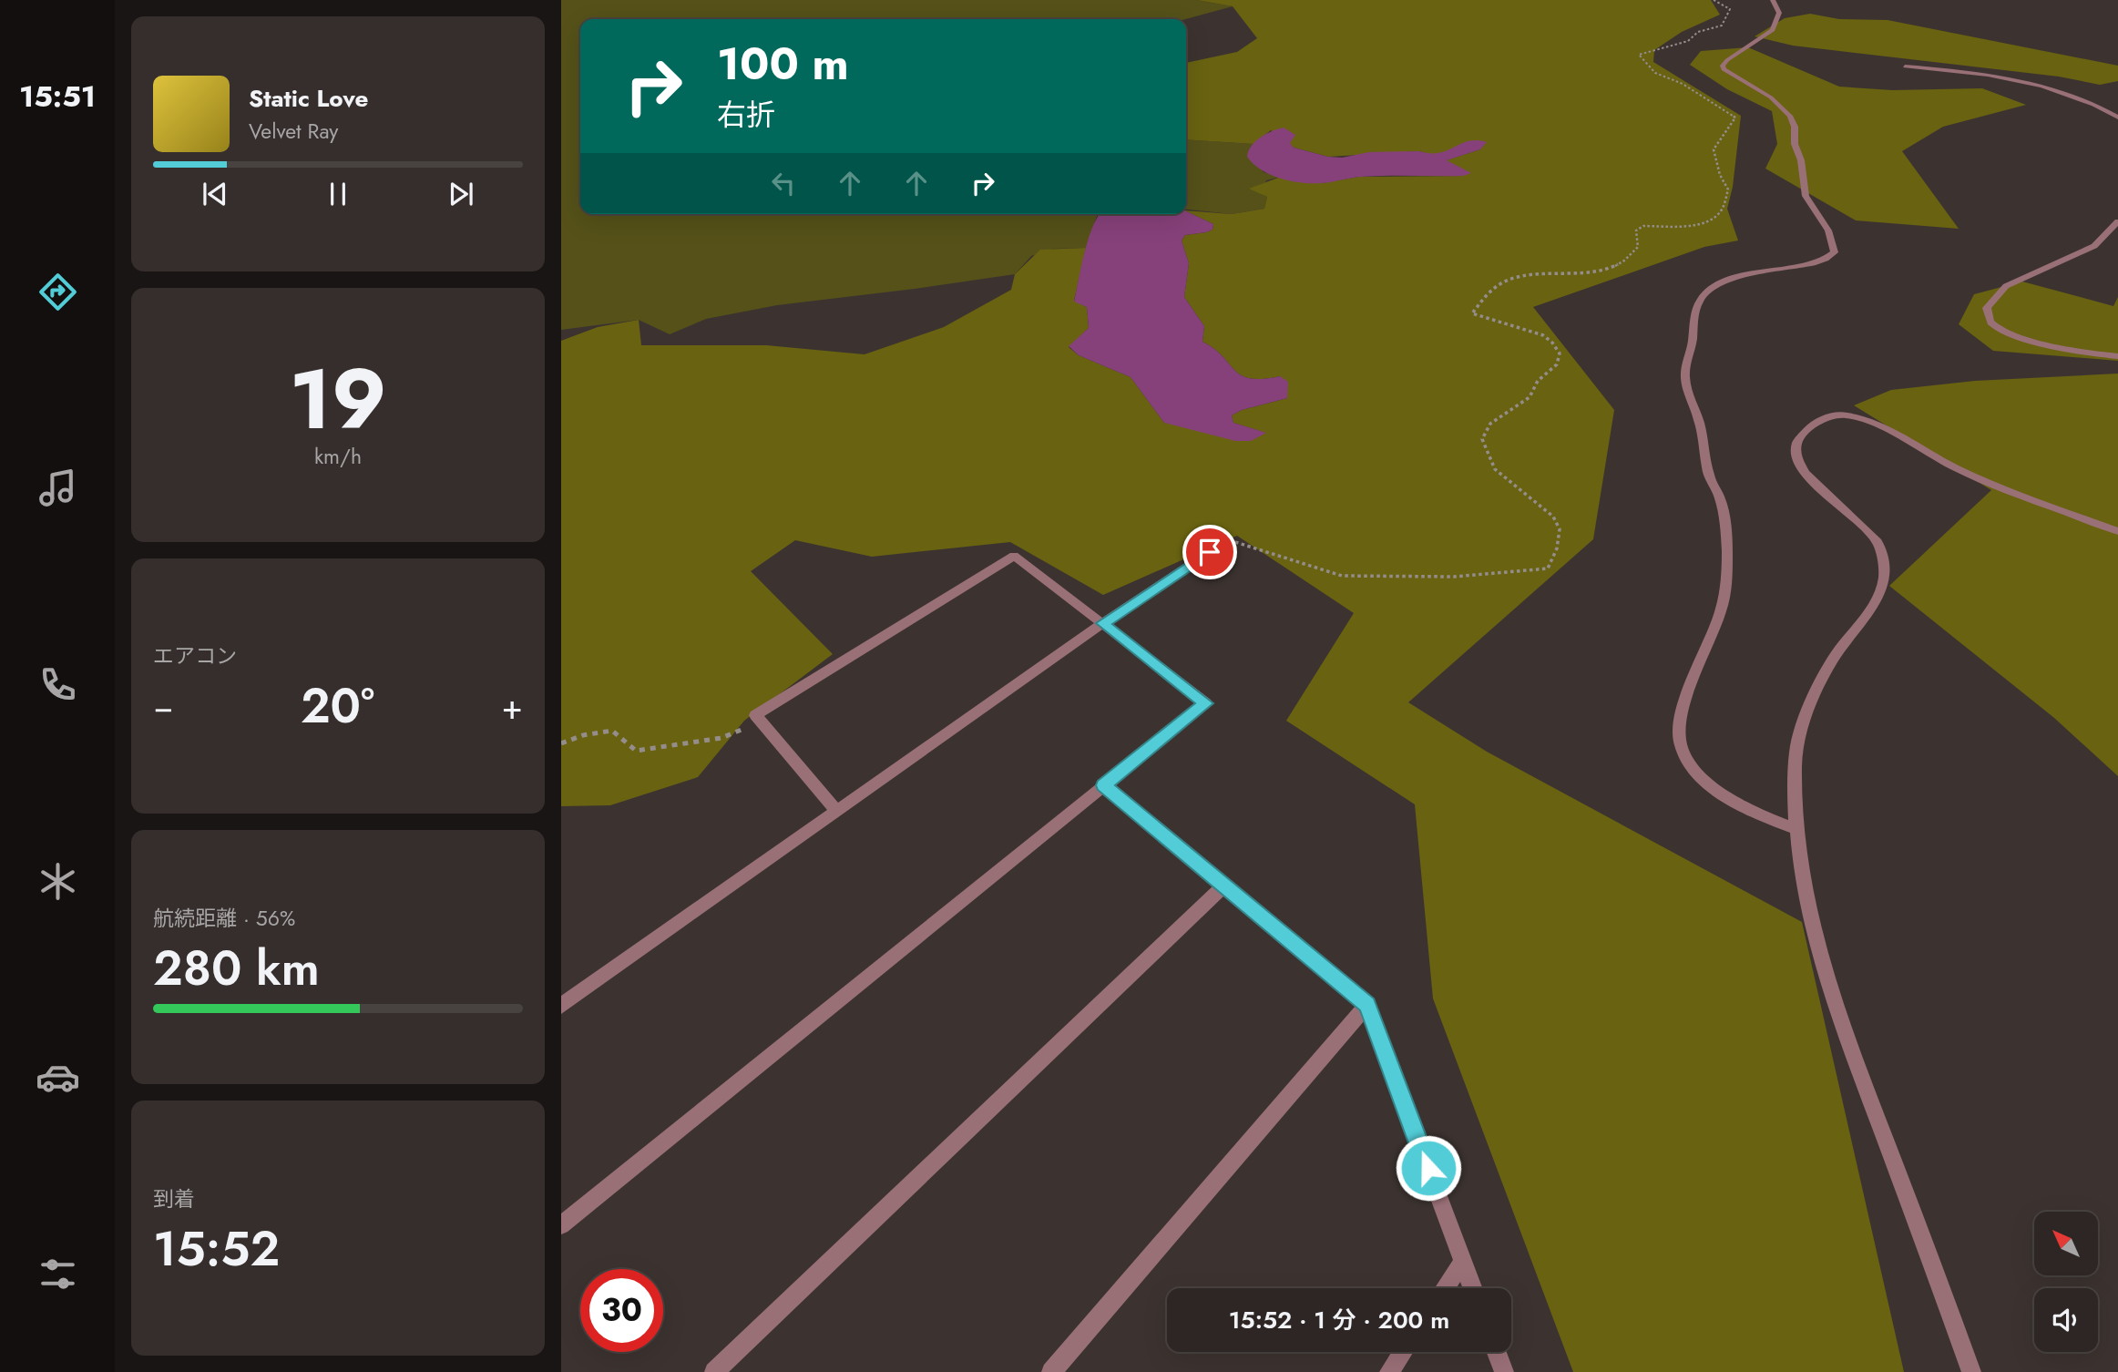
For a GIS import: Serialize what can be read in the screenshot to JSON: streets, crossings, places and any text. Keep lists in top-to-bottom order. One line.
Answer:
{"north":"top left","page":{"tabs":"15:51","turn":["100 m","右折"],"song":["Static Love","Velvet Ray"],"tile":[["19","km/h"],"エアコン",["航続距離 · 56%","280 km"],["到着","15:52"]],"heat":["−","20°","+"],"limit":"30","trip":"15:52 · 1 分 · 200 m"}}
